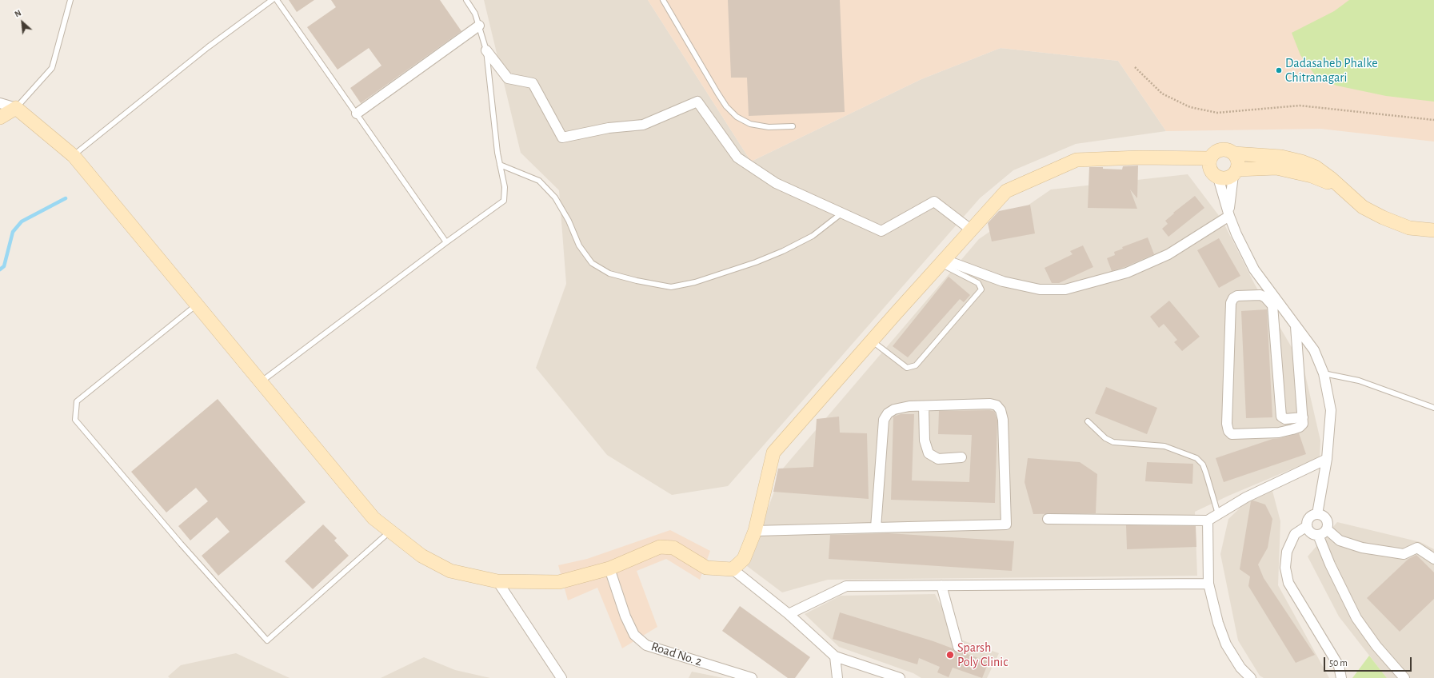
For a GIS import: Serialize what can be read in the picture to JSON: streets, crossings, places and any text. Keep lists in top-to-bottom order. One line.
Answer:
{"streets":{"street":["Road No. 2"]},"places":["Dadasaheb Phalke Chitranagari","Sparsh Poly Clinic"],"scale_bar":"50 m","north":"top left"}
